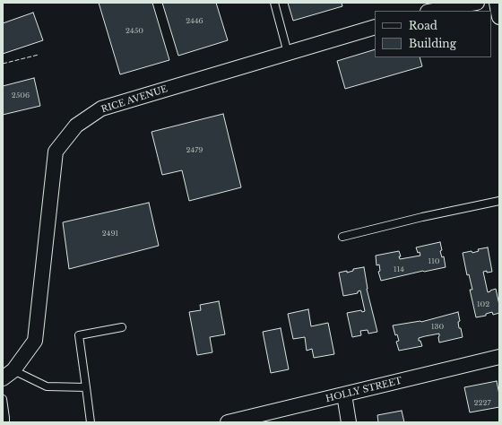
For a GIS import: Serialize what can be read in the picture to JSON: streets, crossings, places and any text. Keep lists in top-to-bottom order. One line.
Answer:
{"streets":{"street":["RICE AVENUE","HOLLY STREET"]},"house_numbers":["2446","2450","2506","2479","2491","110","114","102","130","2227"],"legend":["Road","Building"]}
